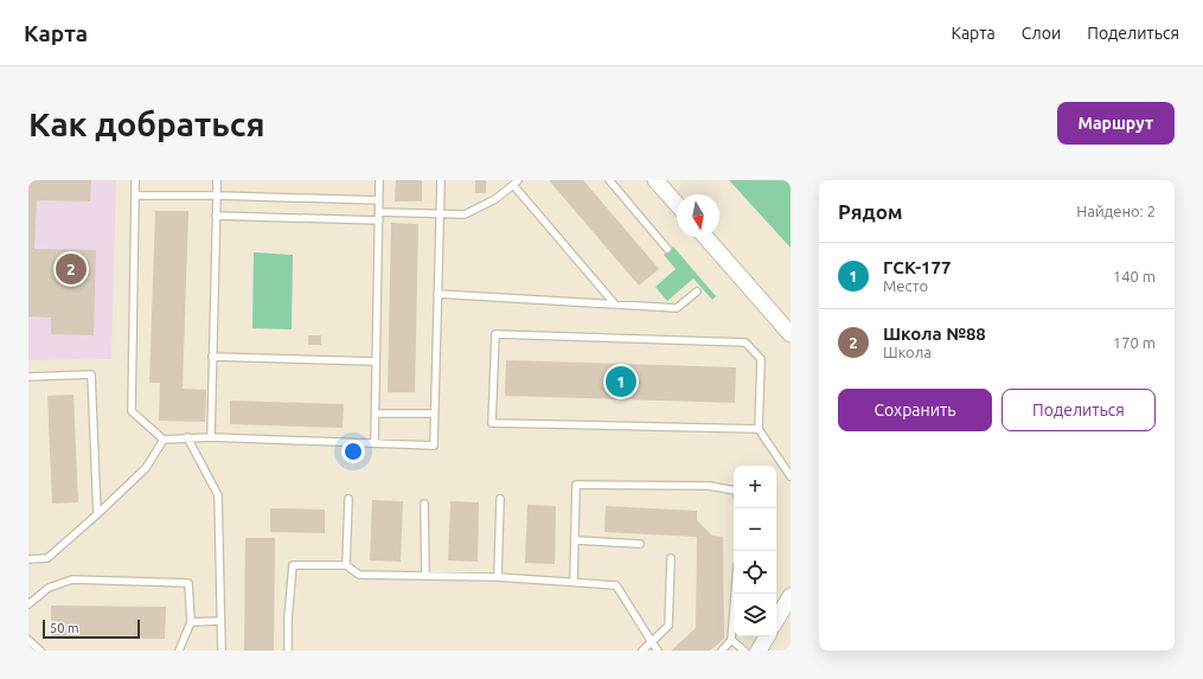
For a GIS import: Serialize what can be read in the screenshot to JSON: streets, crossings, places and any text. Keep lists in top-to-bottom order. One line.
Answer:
{"scale_bar":"50 m","north":"bottom","page":{"header":"Карта","nav":["Карта","Слои","Поделиться"],"buttons":["Маршрут",["Сохранить","Поделиться"]],"title":"Как добраться","heading":["Рядом","Найдено: 2"],"list":[{"mark":"1","name":"ГСК-177","note":"Место","value":"140 m"},{"mark":"2","name":"Школа №88","note":"Школа","value":"170 m"}],"pins":["2","1"],"map_buttons":["+","−"],"scale":"50 m"}}
